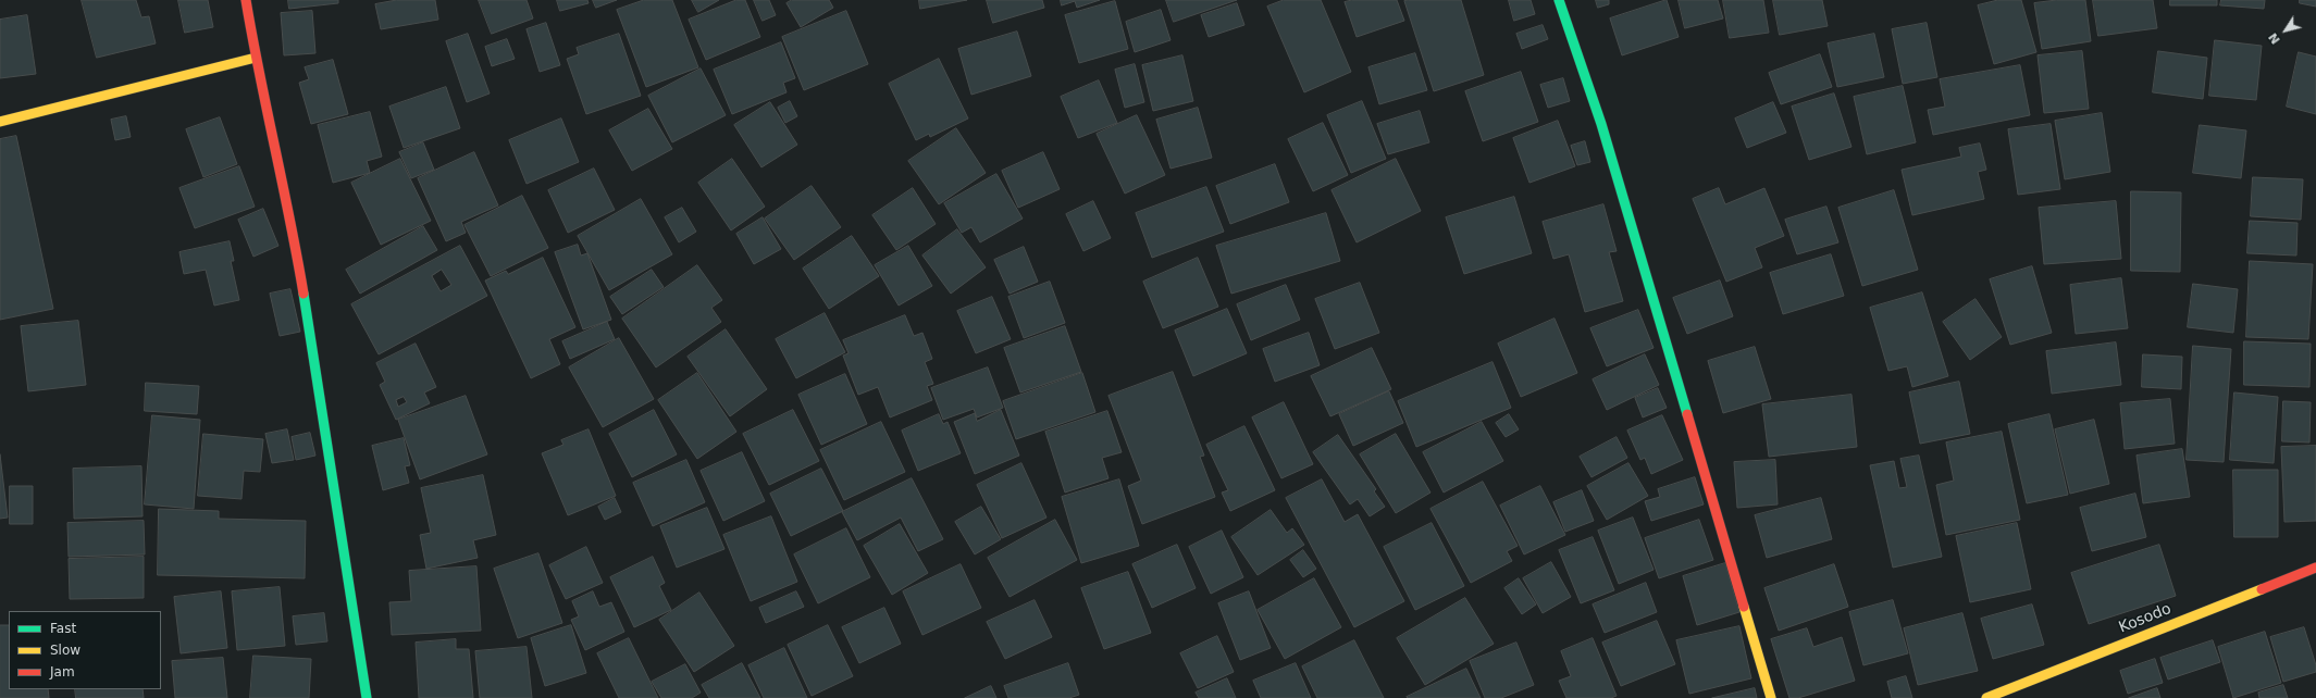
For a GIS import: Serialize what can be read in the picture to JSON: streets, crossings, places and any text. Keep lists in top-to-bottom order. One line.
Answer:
{"streets":{"street":["Kosodo"]},"legend":["Fast","Slow","Jam"],"north":"bottom left"}
